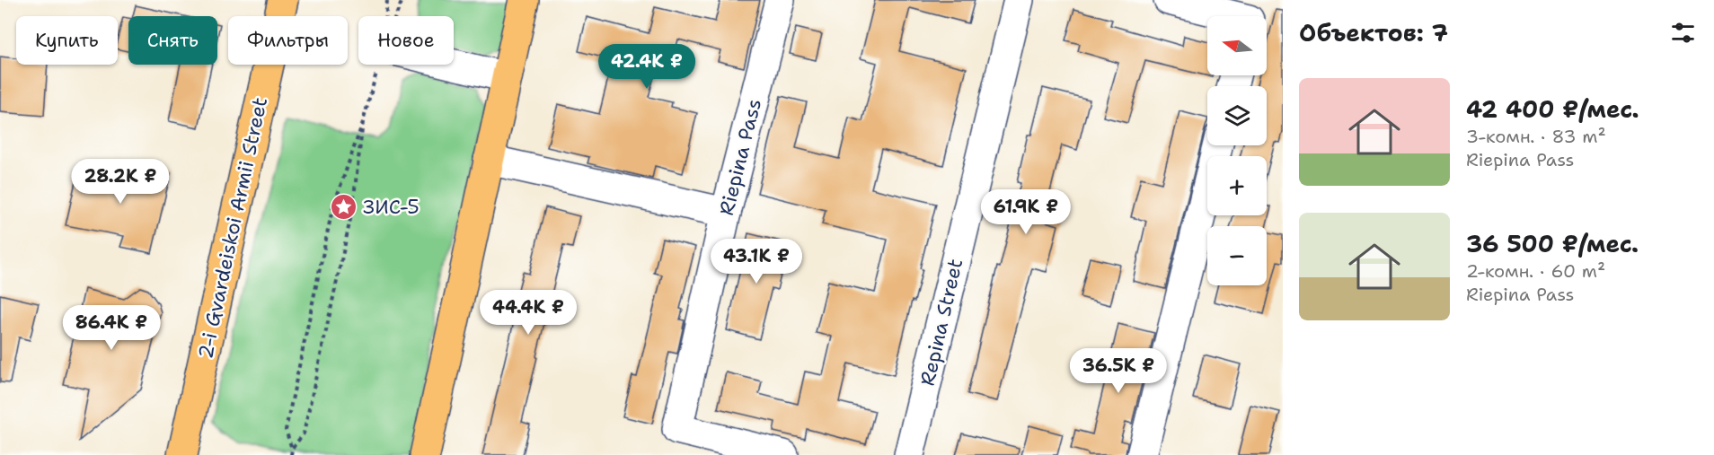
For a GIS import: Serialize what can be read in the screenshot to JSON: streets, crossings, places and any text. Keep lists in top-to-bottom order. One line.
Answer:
{"streets":{"main road":["2-i Gvardeiskoi Armii Street"],"street":["Riepina Pass","Repina Street"]},"places":{"place":["ЗИС-5"]},"north":"left","page":{"heading":"Объектов: 7","map_buttons":["+","−"],"chip":["Купить","Снять","Фильтры","Новое"],"price":["42.4K ₽","28.2K ₽","61.9K ₽","43.1K ₽","44.4K ₽","86.4K ₽","36.5K ₽"],"list":[{"name":"42 400 ₽/мес.","note":"3-комн. · 83 m² · Riepina Pass"},{"name":"36 500 ₽/мес.","note":"2-комн. · 60 m² · Riepina Pass"}]}}
